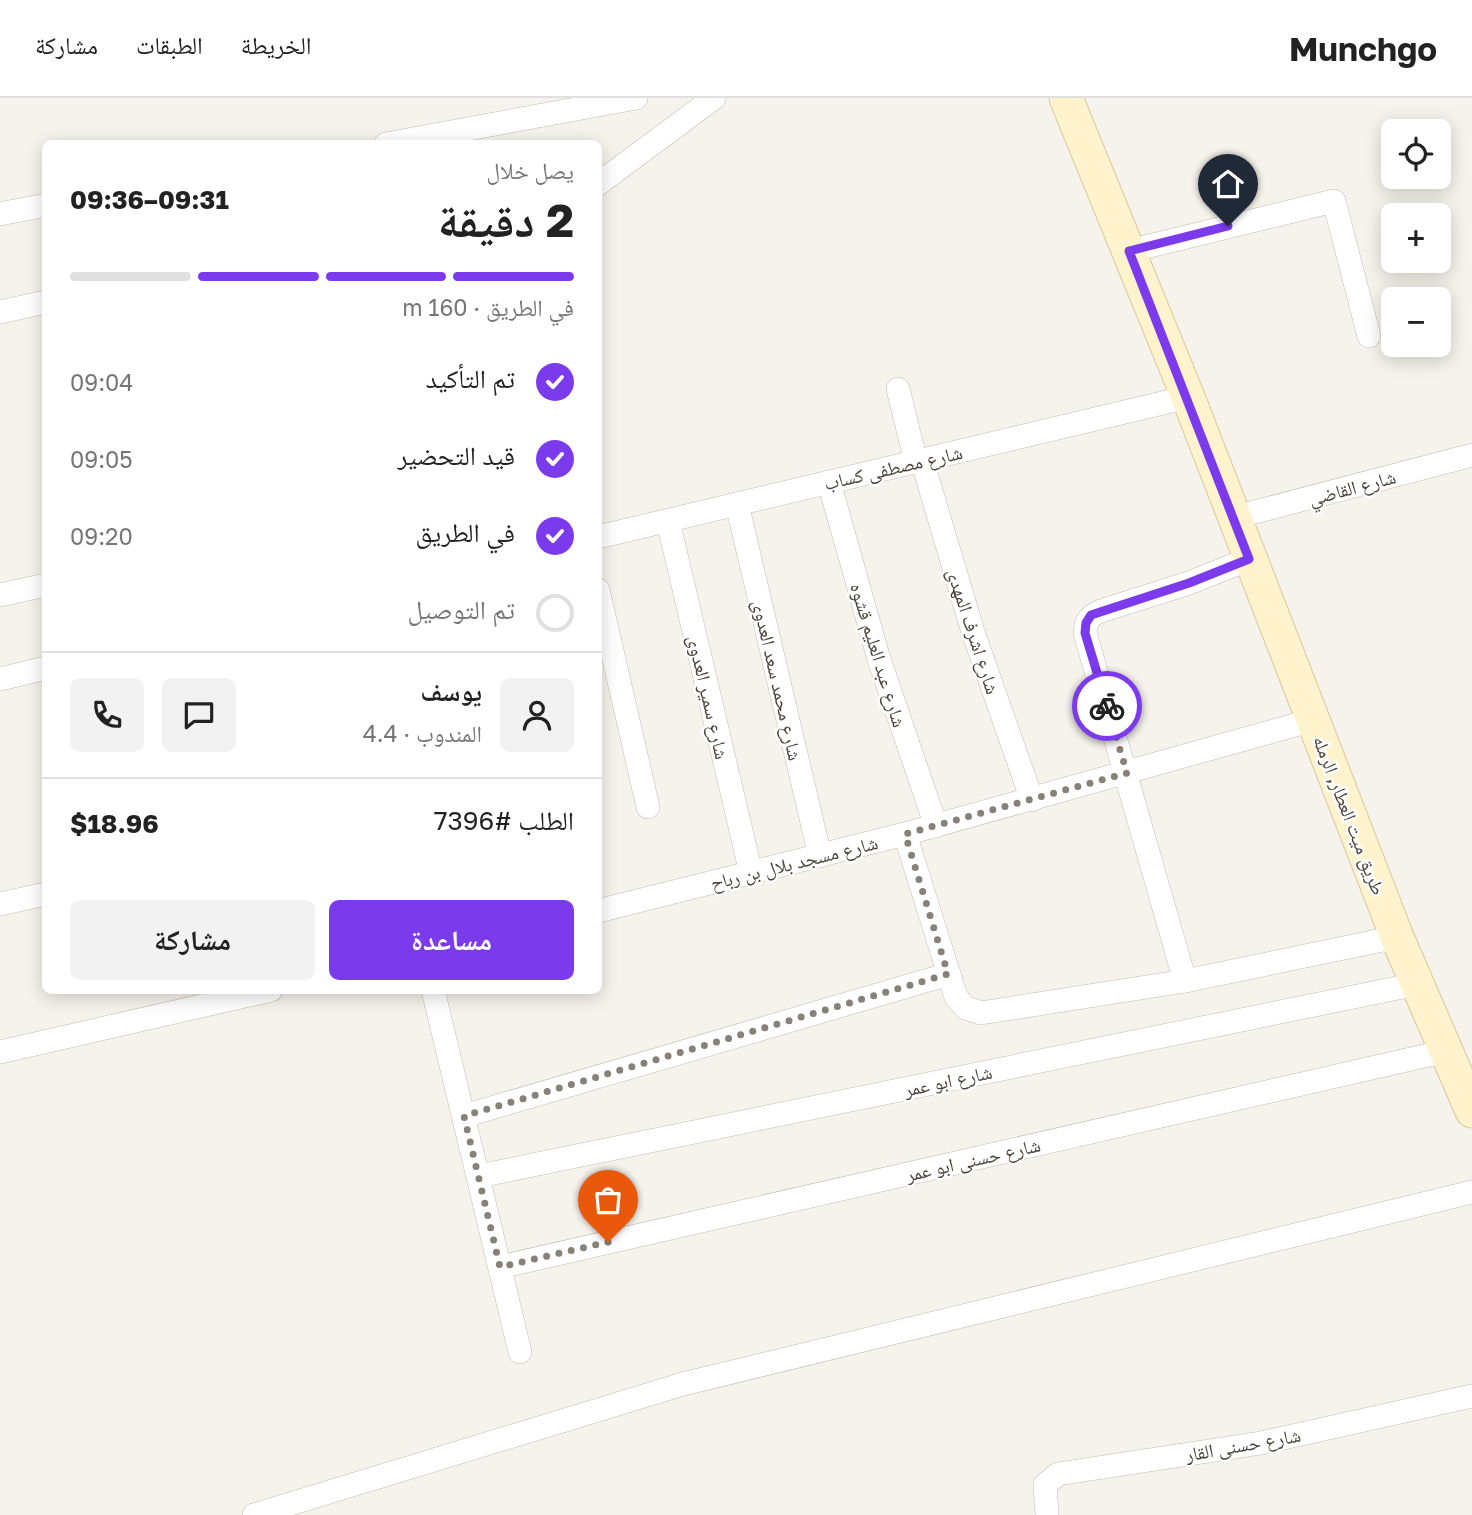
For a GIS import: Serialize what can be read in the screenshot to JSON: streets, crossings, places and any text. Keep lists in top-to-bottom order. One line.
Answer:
{"streets":{"main road":["طريق ميت العطار, الرمله"],"street":["شارع مصطفى كساب","شارع القاضي","شارع اشرف المهدى","شارع عبد العليم قشوه","شارع محمد سعد العدوى","شارع سمير العدوى","شارع مسجد بلال بن رباح","شارع ابو عمر","شارع حسنى ابو عمر","شارع حسنى القار"]},"crossings":[["شارع مصطفى كساب","شارع اشرف المهدى"],["شارع مصطفى كساب","شارع عبد العليم قشوه"],["شارع مصطفى كساب","شارع محمد سعد العدوى"],["شارع مصطفى كساب","شارع سمير العدوى"],["شارع مصطفى كساب","طريق ميت العطار, الرمله"],["شارع القاضي","طريق ميت العطار, الرمله"],["شارع اشرف المهدى","شارع مسجد بلال بن رباح"],["شارع عبد العليم قشوه","شارع مسجد بلال بن رباح"],["شارع محمد سعد العدوى","شارع مسجد بلال بن رباح"],["شارع سمير العدوى","شارع مسجد بلال بن رباح"],["طريق ميت العطار, الرمله","شارع مسجد بلال بن رباح"],["طريق ميت العطار, الرمله","شارع ابو عمر"],["طريق ميت العطار, الرمله","شارع حسنى ابو عمر"]],"page":{"header":"Munchgo","nav":["الخريطة","الطبقات","مشاركة"],"map_buttons":["+","−"],"heading":["2 دقيقة","يصل خلال","09:31–09:36"],"panel":["يوسف","المندوب · 4.4","الطلب #7396","$18.96"],"bar":"في الطريق · 160 m","list":[["تم التأكيد","09:04"],["قيد التحضير","09:05"],["في الطريق","09:20"],"تم التوصيل"],"buttons":["مساعدة","مشاركة"]}}
